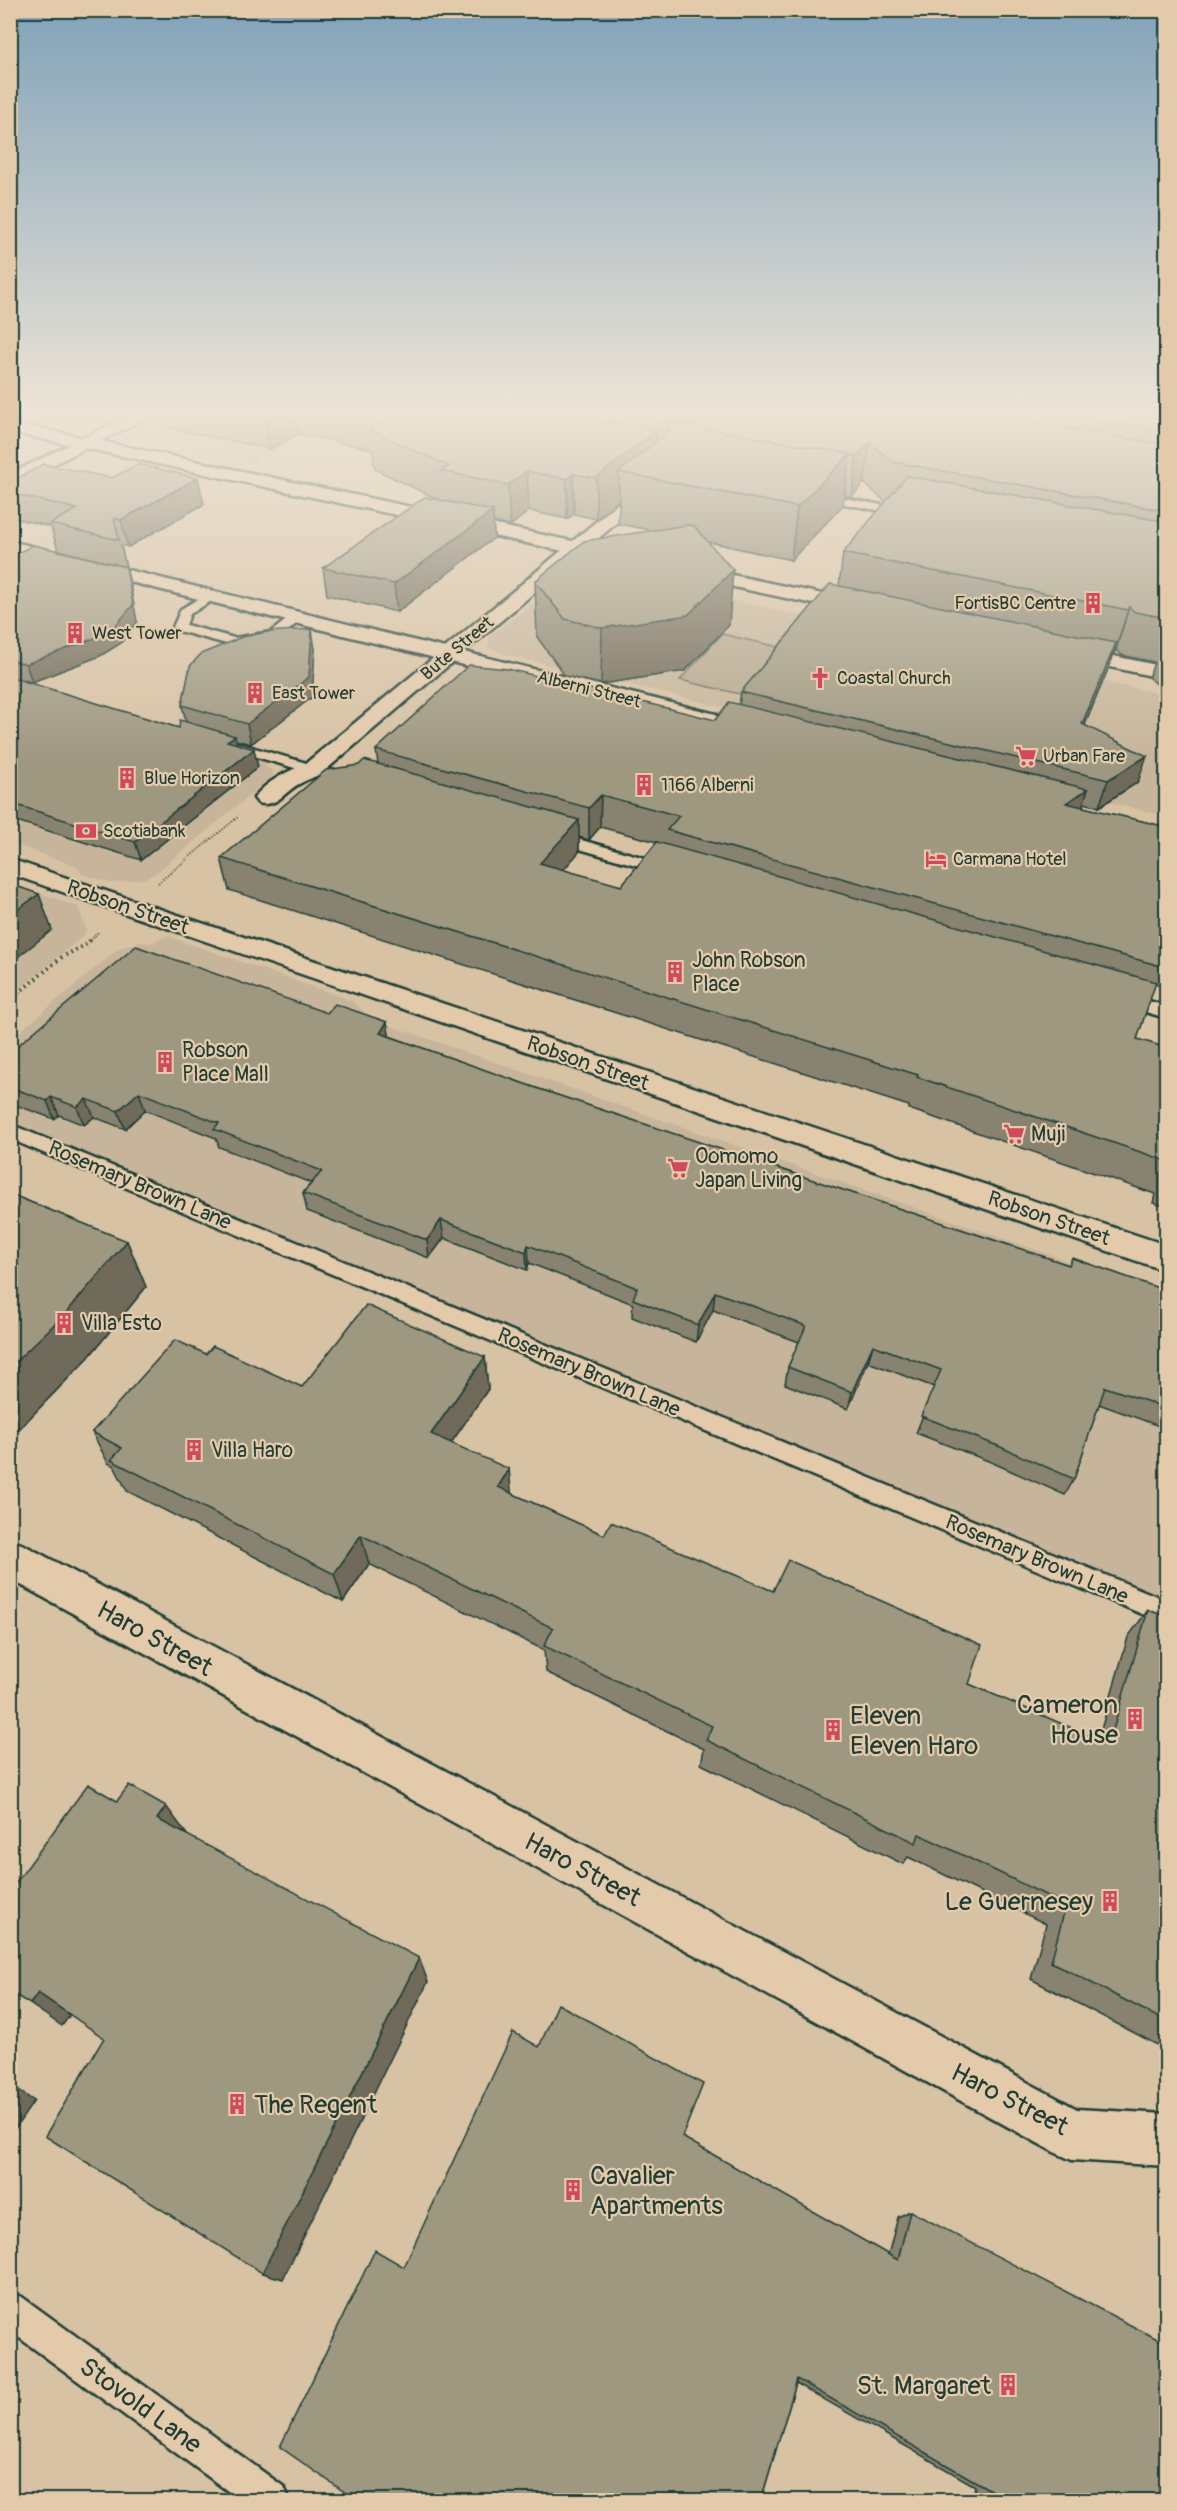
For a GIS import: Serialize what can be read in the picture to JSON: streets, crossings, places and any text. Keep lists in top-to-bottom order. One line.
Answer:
{"streets":{"main road":["Bute Street","Alberni Street","Robson Street","Haro Street"],"lane":["Rosemary Brown Lane","Stovold Lane"]},"crossings":[["Bute Street","Alberni Street"]],"places":{"building":["FortisBC Centre","West Tower","East Tower","Blue Horizon","1166 Alberni","John Robson Place","Robson Place Mall","Villa Esto","Villa Haro","Cameron House","Eleven Eleven Haro","Le Guernesey","The Regent","Cavalier Apartments","St. Margaret"],"church":["Coastal Church"],"supermarket":["Urban Fare","Muji","Oomomo Japan Living"],"bank":["Scotiabank"],"hotel":["Carmana Hotel"]}}
